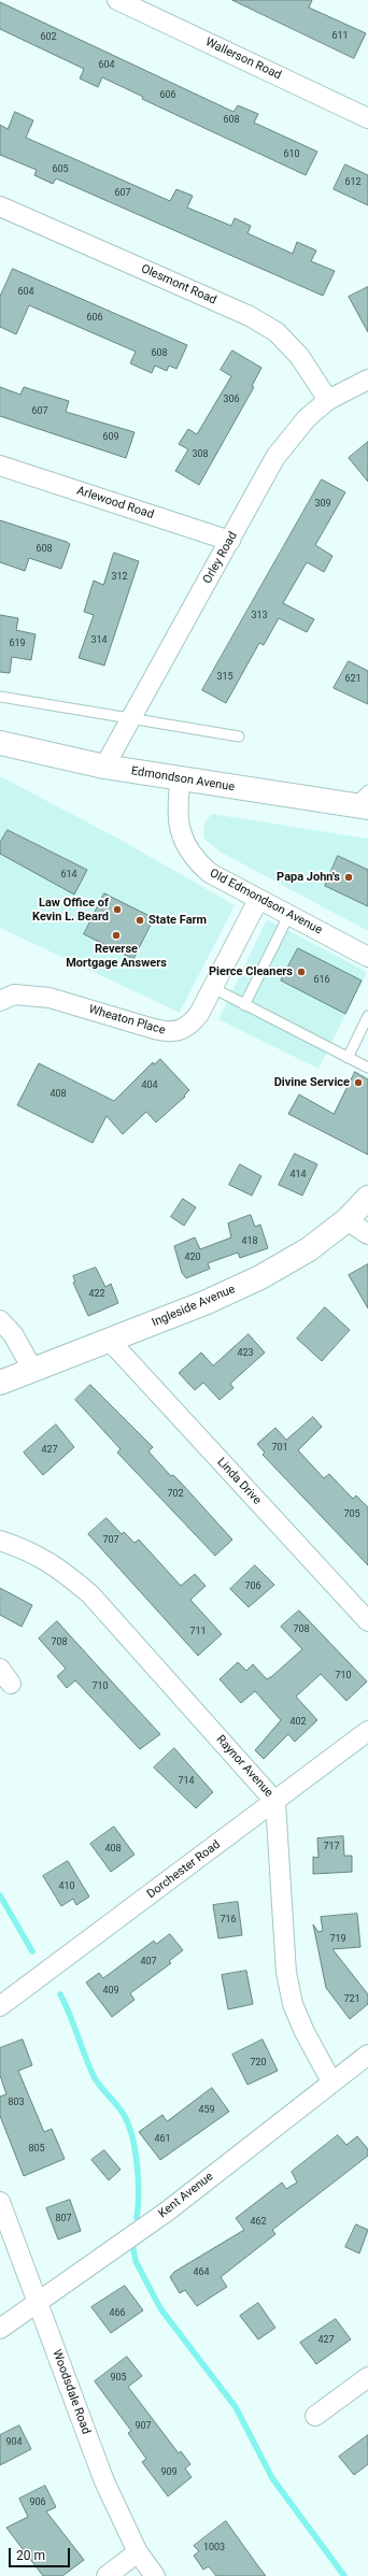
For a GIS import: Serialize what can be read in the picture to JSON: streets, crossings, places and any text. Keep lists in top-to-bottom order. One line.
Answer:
{"streets":{"main road":["Edmondson Avenue","Ingleside Avenue"],"street":["Wallerson Road","Olesmont Road","Arlewood Road","Orley Road","Old Edmondson Avenue","Wheaton Place","Linda Drive","Raynor Avenue","Dorchester Road","Kent Avenue","Woodsdale Road"]},"crossings":[["Olesmont Road","Orley Road"],["Arlewood Road","Orley Road"],["Orley Road","Edmondson Avenue"],["Edmondson Avenue","Old Edmondson Avenue"],["Old Edmondson Avenue","Wheaton Place"],["Ingleside Avenue","Linda Drive"],["Raynor Avenue","Dorchester Road"],["Raynor Avenue","Kent Avenue"],["Kent Avenue","Woodsdale Road"]],"places":["Papa John's","Law Office of Kevin L. Beard","State Farm","Reverse Mortgage Answers","Pierce Cleaners","Divine Service"],"house_numbers":["611","602","604","606","608","610","605","612","607","604","606","608","306","607","609","308","309","608","312","313","314","619","315","621","614","616","404","408","414","418","420","422","423","701","427","702","705","707","706","708","711","708","710","710","402","714","717","408","410","716","719","407","409","721","720","803","459","461","805","807","462","464","466","427","905","907","904","909","906","1003"],"scale_bar":"20 m"}
